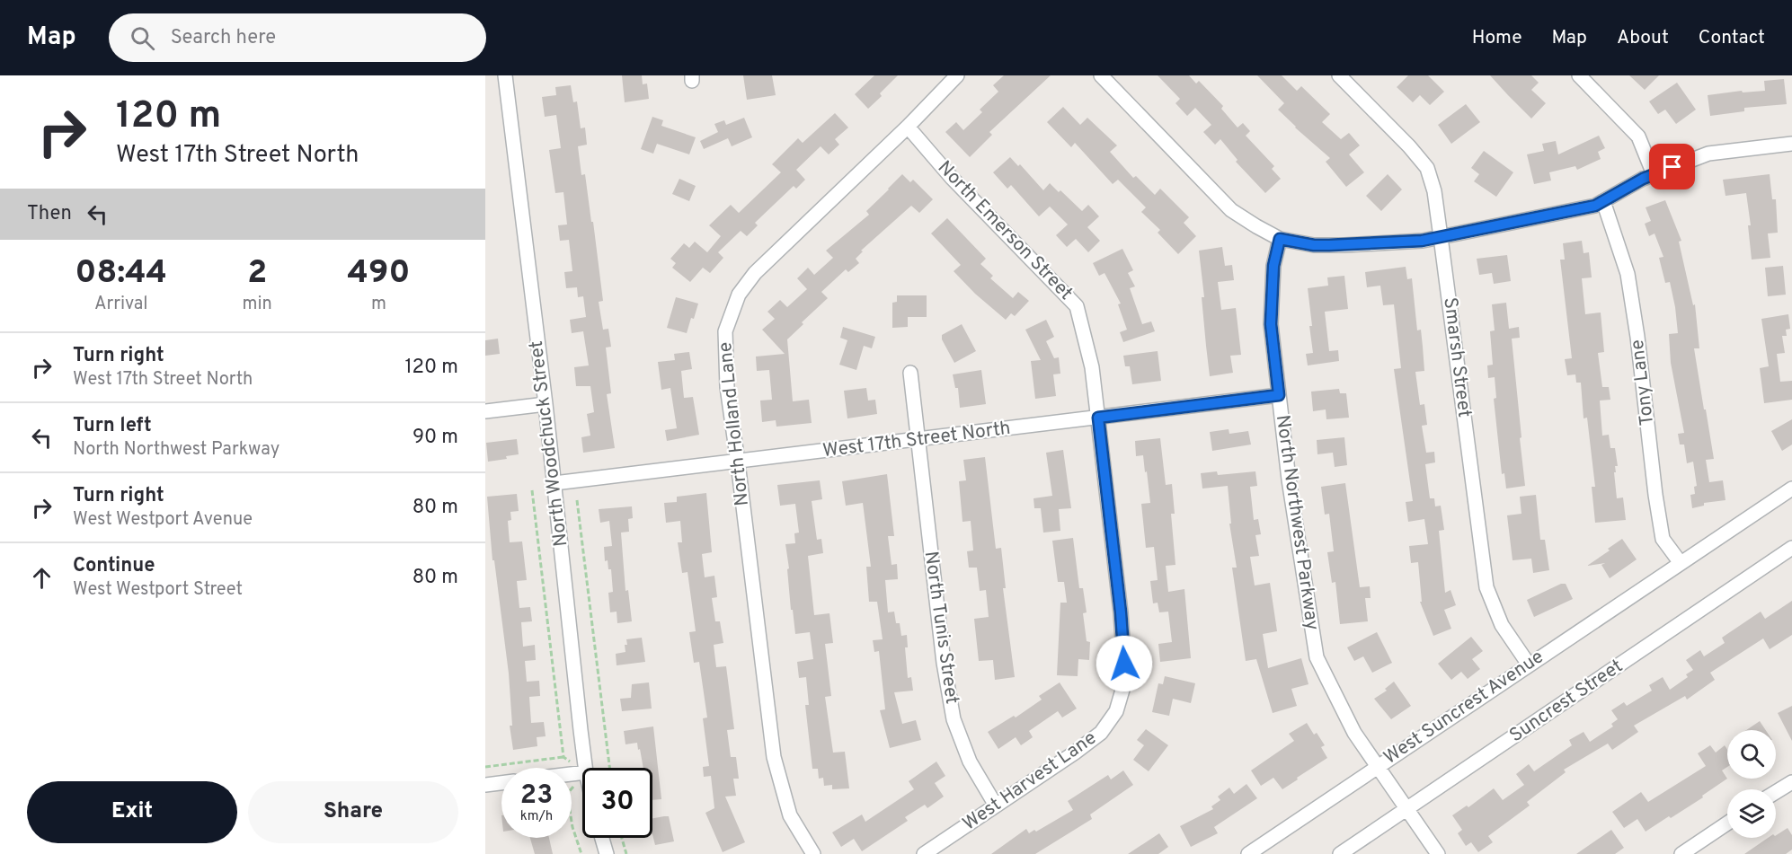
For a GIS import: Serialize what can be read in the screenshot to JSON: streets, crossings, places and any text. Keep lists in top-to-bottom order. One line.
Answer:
{"streets":{"street":["North Emerson Street","Smarsh Street","Tony Lane","North Holland Lane","West 17th Street North","North Woodchuck Street","North Northwest Parkway","North Tunis Street","Suncrest Street","West Suncrest Avenue","West Harvest Lane"]},"crossings":[["North Emerson Street","North Holland Lane"],["North Emerson Street","West 17th Street North"],["North Emerson Street","West Harvest Lane"],["Smarsh Street","West Suncrest Avenue"],["Tony Lane","West Suncrest Avenue"],["North Holland Lane","West 17th Street North"],["West 17th Street North","North Woodchuck Street"],["West 17th Street North","North Northwest Parkway"],["West 17th Street North","North Tunis Street"],["North Northwest Parkway","Suncrest Street"],["North Northwest Parkway","West Suncrest Avenue"],["North Tunis Street","West Harvest Lane"]],"page":{"header":"Map","search":"Search here","nav":["Home","Map","About","Contact"],"turn":["120 m","West 17th Street North"],"then":"Then","eta":["08:44","Arrival","2","min","490","m"],"list":[{"name":"Turn right","note":"West 17th Street North","value":"120 m"},{"name":"Turn left","note":"North Northwest Parkway","value":"90 m"},{"name":"Turn right","note":"West Westport Avenue","value":"80 m"},{"name":"Continue","note":"West Westport Street","value":"80 m"}],"speed":"23 km/h","limit":"30","buttons":["Exit","Share"]}}
